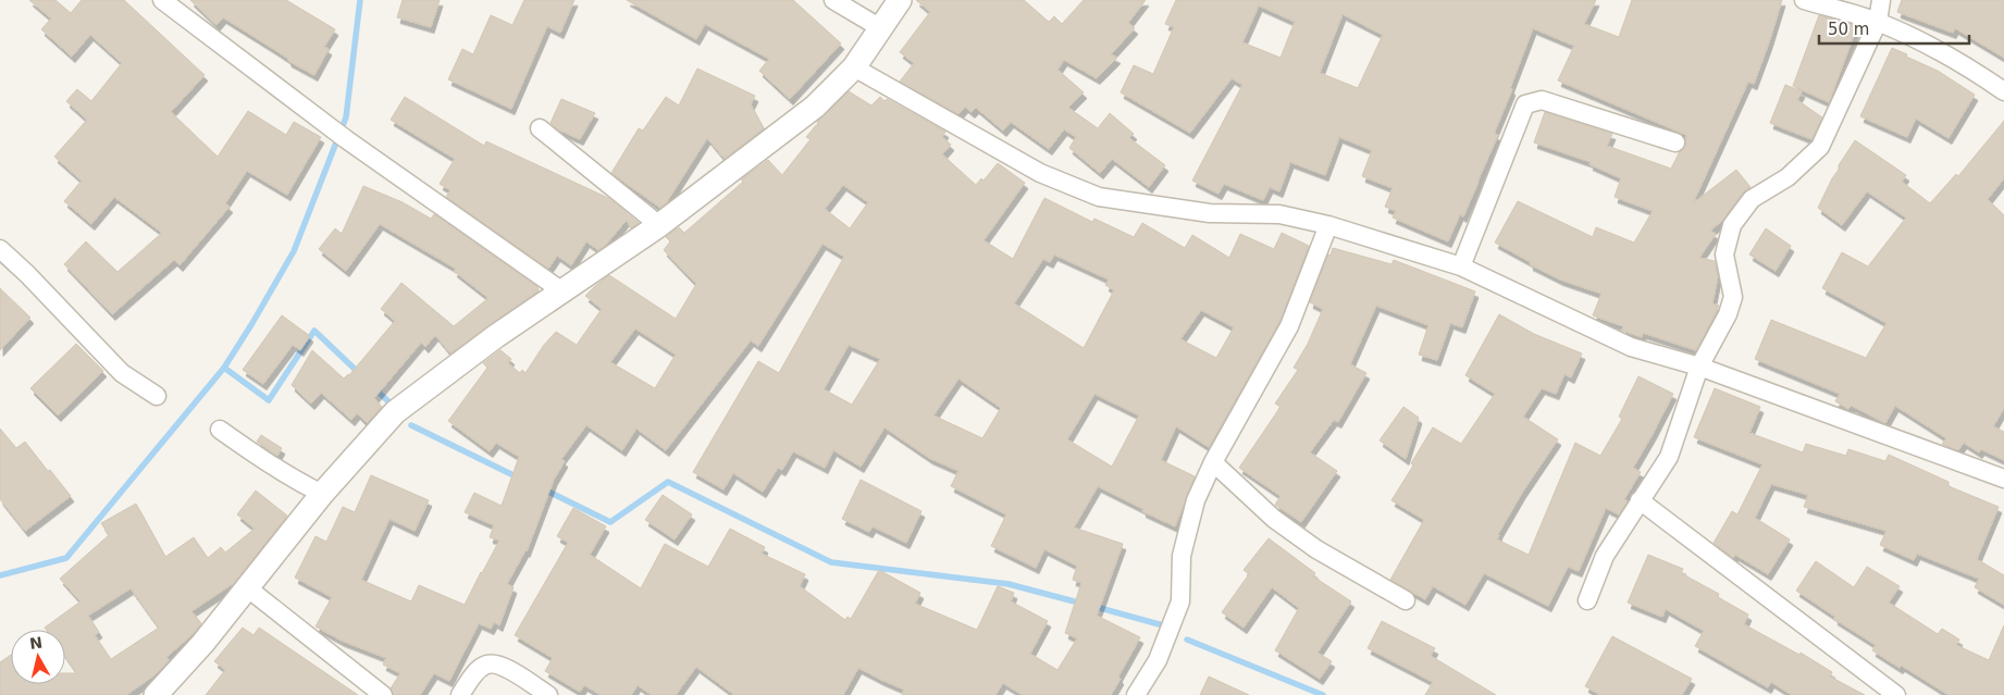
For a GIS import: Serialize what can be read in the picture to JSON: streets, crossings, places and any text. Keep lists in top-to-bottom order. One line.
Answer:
{"scale_bar":"50 m","north":"top"}
